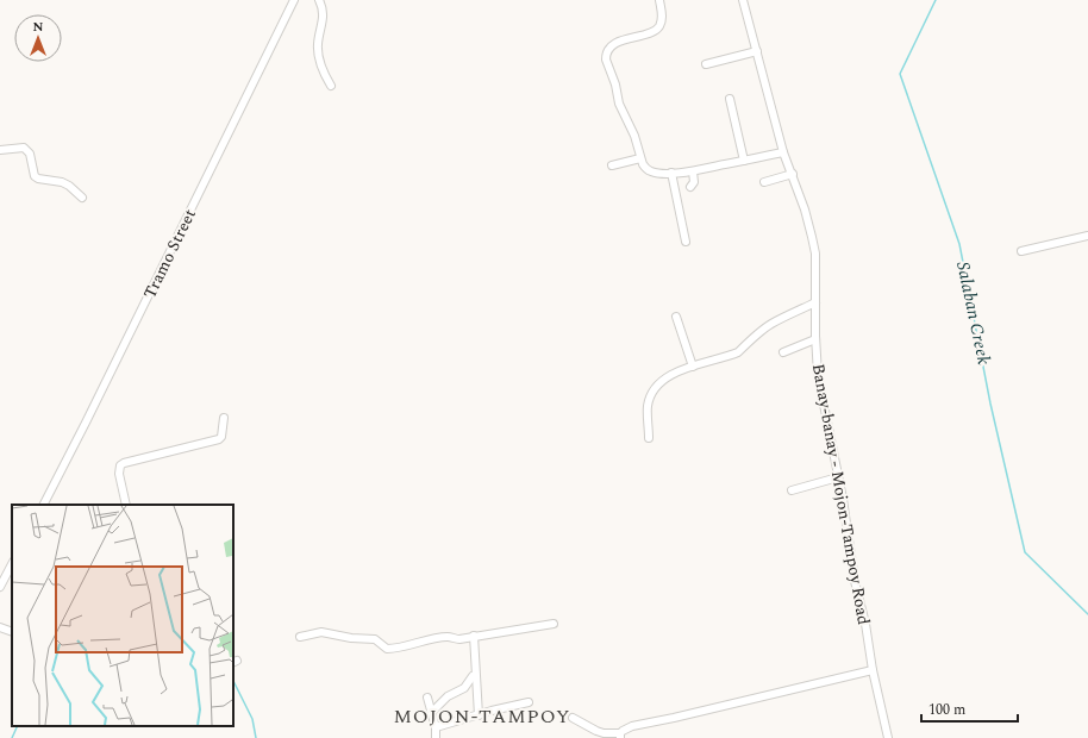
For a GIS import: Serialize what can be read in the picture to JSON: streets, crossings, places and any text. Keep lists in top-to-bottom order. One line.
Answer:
{"streets":{"street":["Tramo Street","Banay-banay - Mojon-Tampoy Road"]},"districts":["MOJON-TAMPOY"],"water":["Salaban Creek"],"scale_bar":"100 m","north":"top"}
